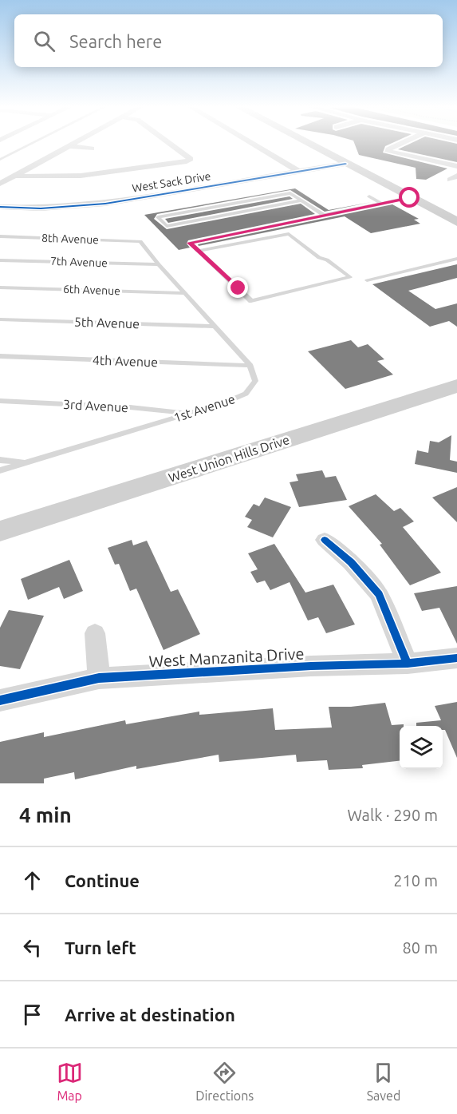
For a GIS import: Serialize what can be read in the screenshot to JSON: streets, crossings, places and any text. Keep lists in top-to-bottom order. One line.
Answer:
{"streets":{"main road":["West Union Hills Drive"],"street":["West Sack Drive","West Manzanita Drive"],"lane":["8th Avenue","7th Avenue","6th Avenue","5th Avenue","4th Avenue","3rd Avenue","1st Avenue"]},"crossings":[["8th Avenue","7th Avenue"],["4th Avenue","1st Avenue"],["3rd Avenue","1st Avenue"]],"page":{"search":"Search here","heading":["4 min","Walk · 290 m"],"list":[["Continue","210 m"],["Turn left","80 m"],"Arrive at destination"],"nav":["Map","Directions","Saved"]}}
